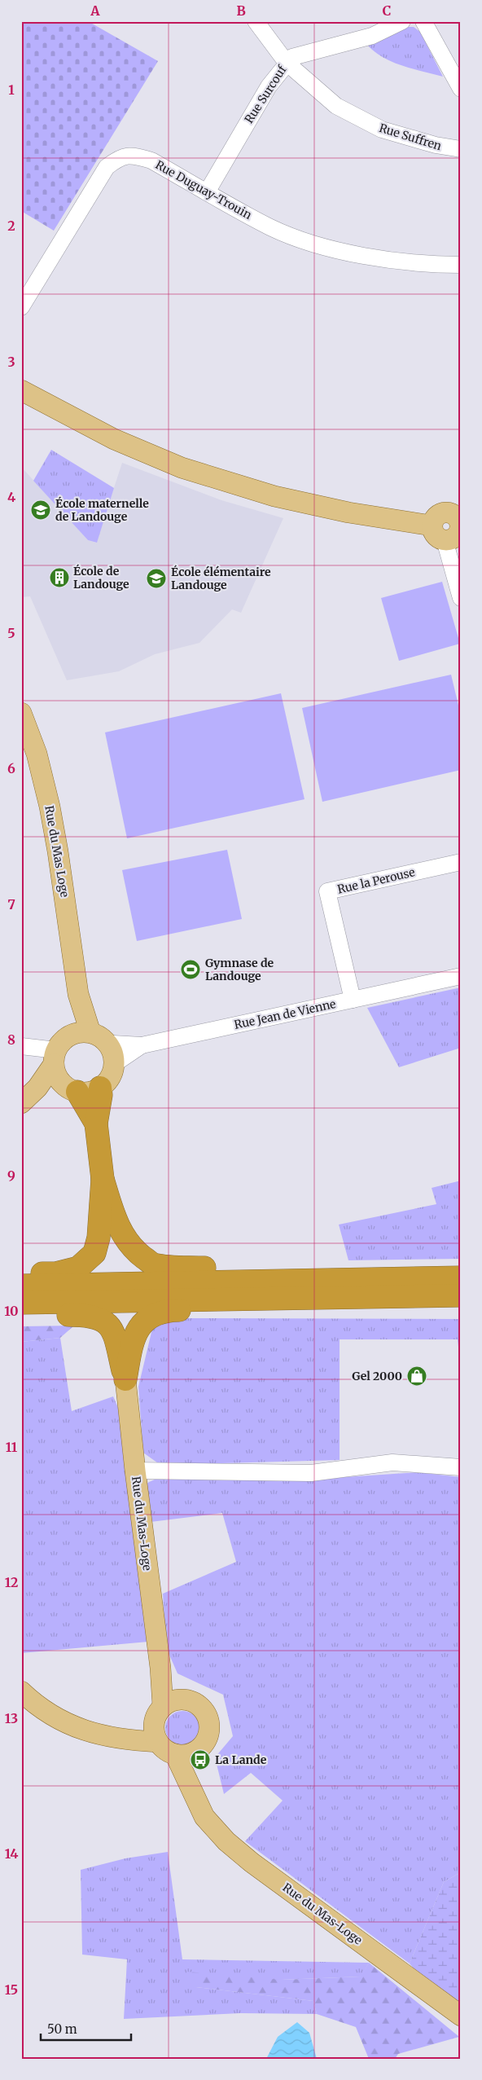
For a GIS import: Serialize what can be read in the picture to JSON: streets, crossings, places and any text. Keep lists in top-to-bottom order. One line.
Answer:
{"streets":{"main road":["Rue du Mas Loge","Rue du Mas-Loge"],"street":["Rue Surcouf","Rue Suffren","Rue Duguay-Trouin","Rue la Perouse","Rue Jean de Vienne"]},"crossings":[["Rue Surcouf","Rue Suffren"],["Rue Surcouf","Rue Duguay-Trouin"],["Rue du Mas Loge","Rue Jean de Vienne"],["Rue la Perouse","Rue Jean de Vienne"]],"places":{"school or university":["École maternelle de Landouge","École élémentaire Landouge"],"building":["École de Landouge"],"sports":["Gymnase de Landouge"],"shop":["Gel 2000"],"bus stop":["La Lande"]},"scale_bar":"50 m","grid":{"columns":["A","B","C"],"rows":["1","2","3","4","5","6","7","8","9","10","11","12","13","14","15"]}}
